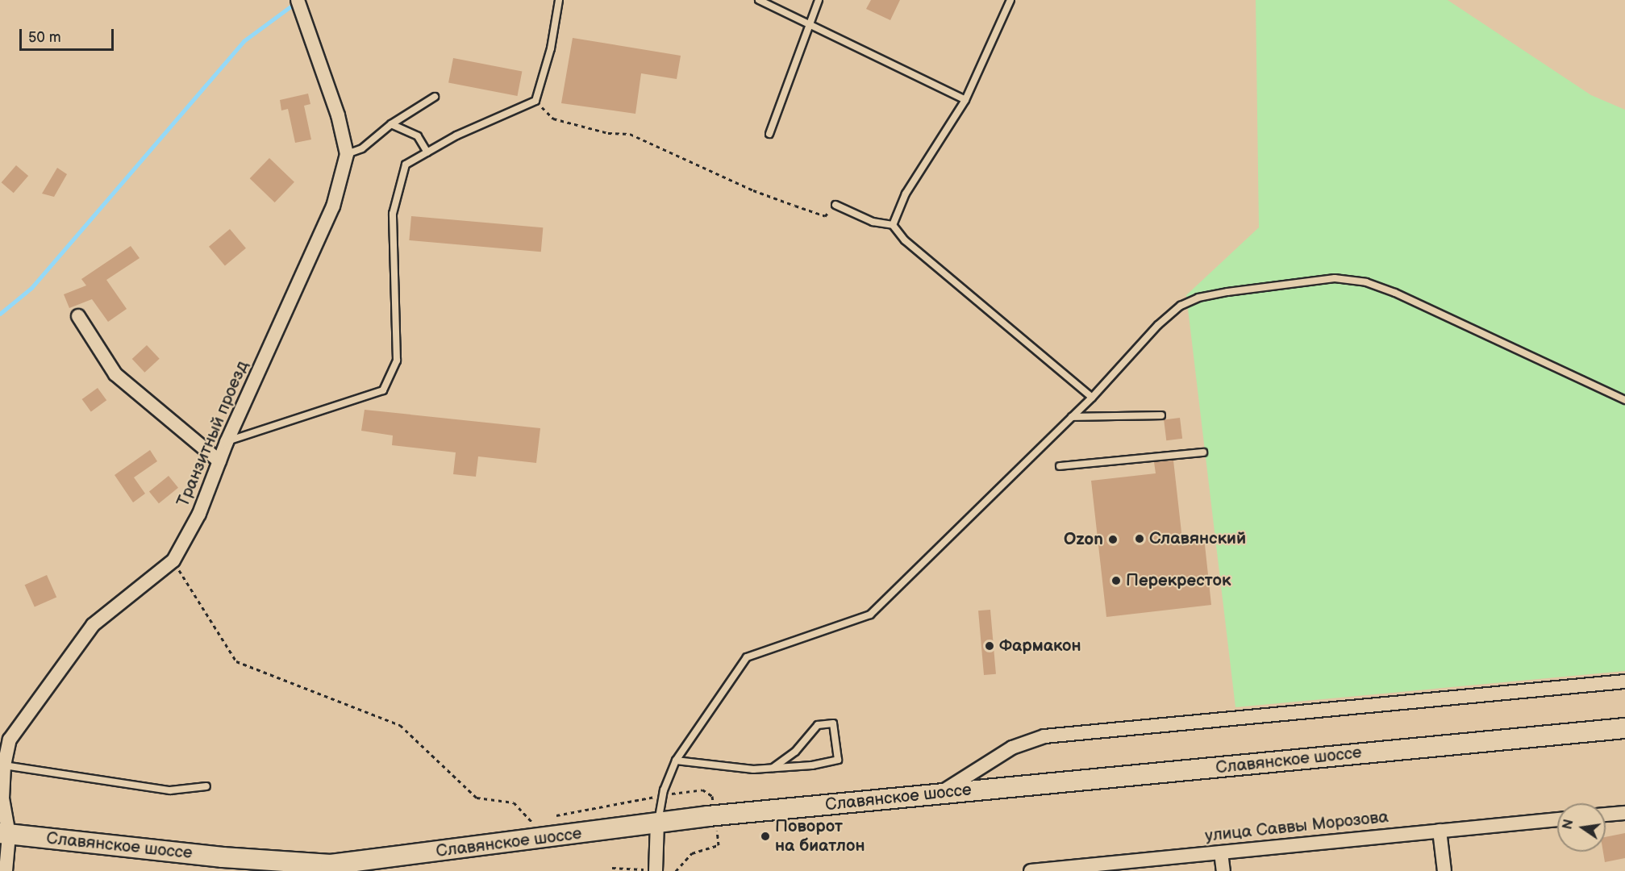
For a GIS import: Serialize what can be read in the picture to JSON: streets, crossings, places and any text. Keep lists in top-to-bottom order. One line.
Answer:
{"streets":{"main road":["Славянское шоссе"],"street":["Транзитный проезд","улица Саввы Морозова"]},"crossings":[["Транзитный проезд","Славянское шоссе"]],"places":["Славянский","Ozon","Перекресток","Фармакон","Поворот на биатлон"],"scale_bar":"50 m","north":"left"}
